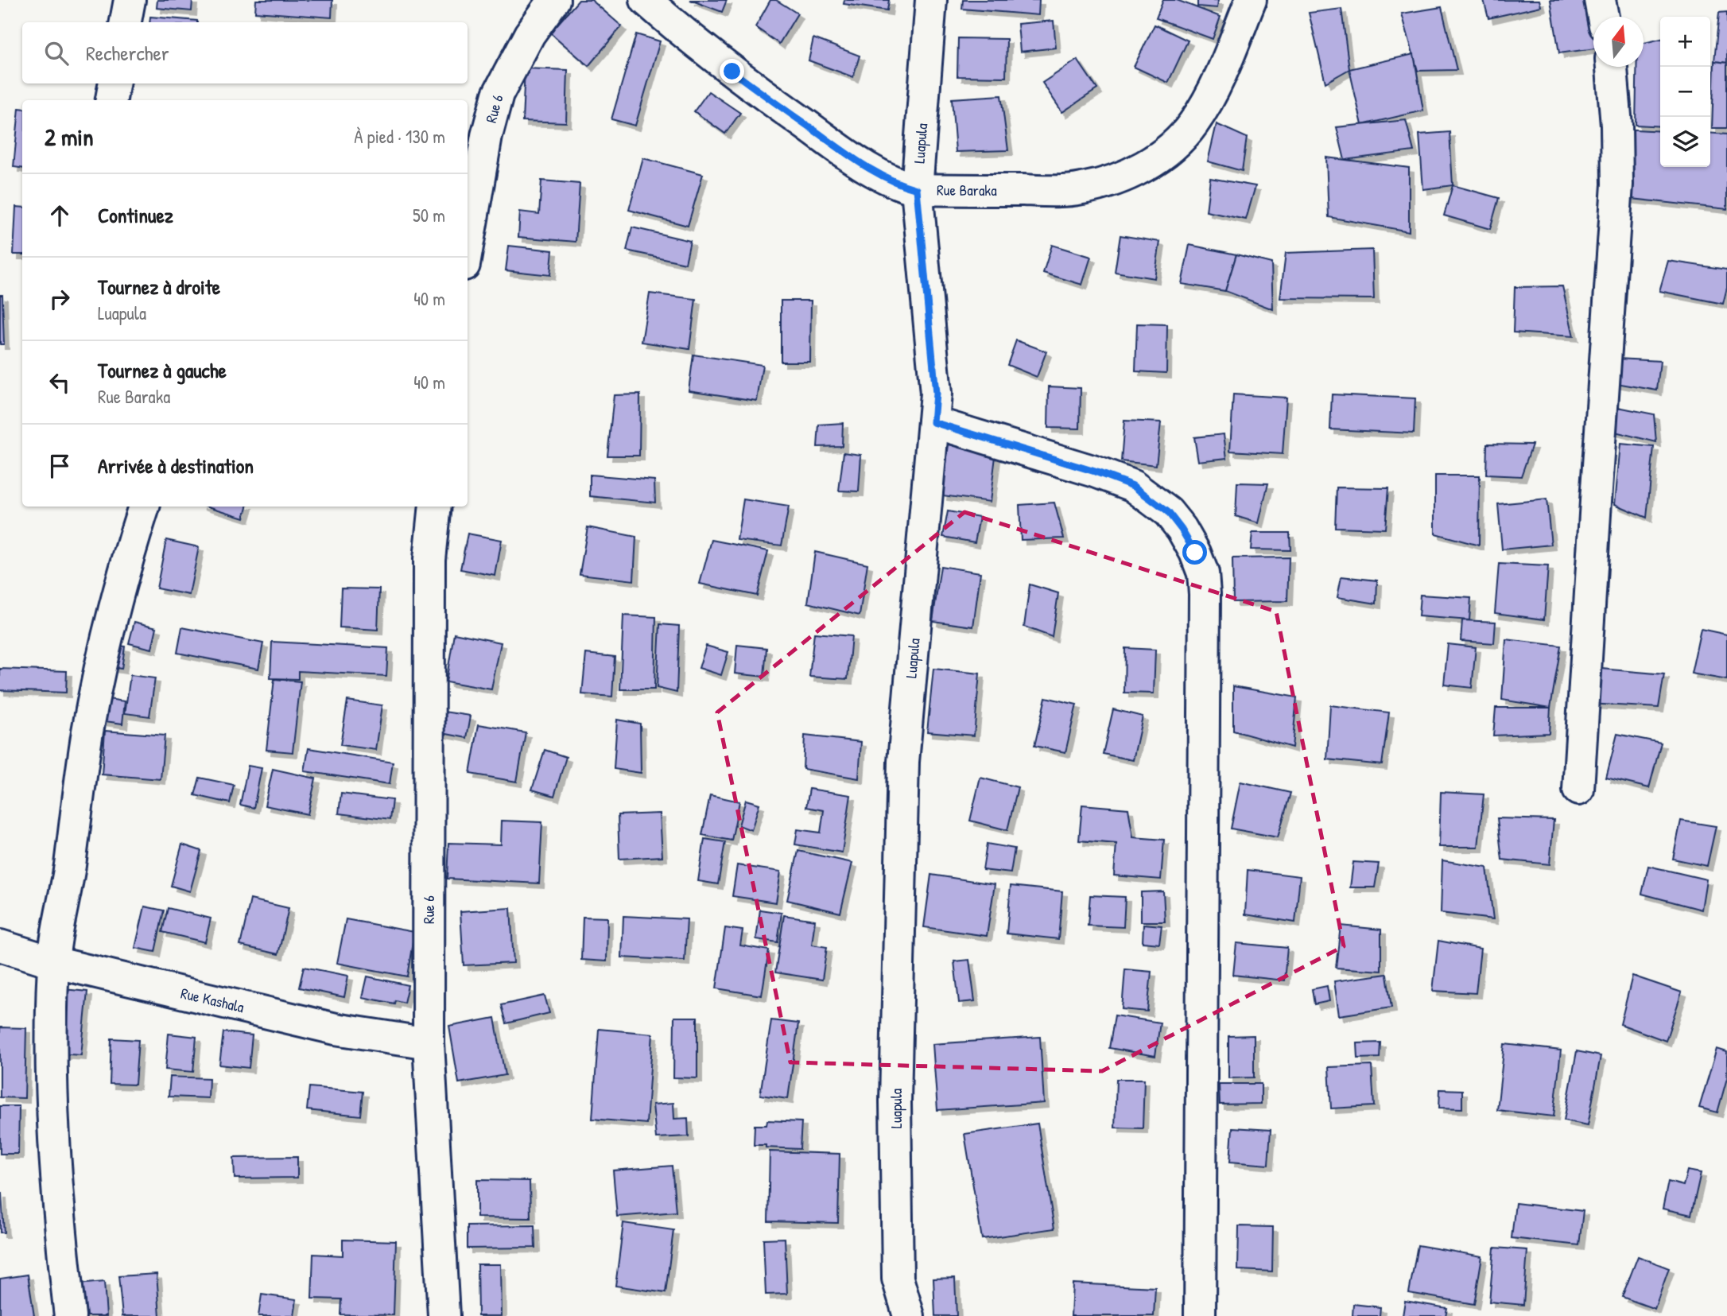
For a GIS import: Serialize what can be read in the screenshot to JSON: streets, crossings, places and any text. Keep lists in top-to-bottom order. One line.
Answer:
{"streets":{"street":["Rue 6","Luapula","Rue Baraka","Rue Kashala"]},"crossings":[["Rue 6","Rue Kashala"],["Luapula","Rue Baraka"]],"north":"top","page":{"map_buttons":["+","−"],"search":"Rechercher","heading":["2 min","À pied · 130 m"],"list":[["Continuez","50 m"],["Tournez à droite","Luapula","40 m"],["Tournez à gauche","Rue Baraka","40 m"],"Arrivée à destination"]}}
